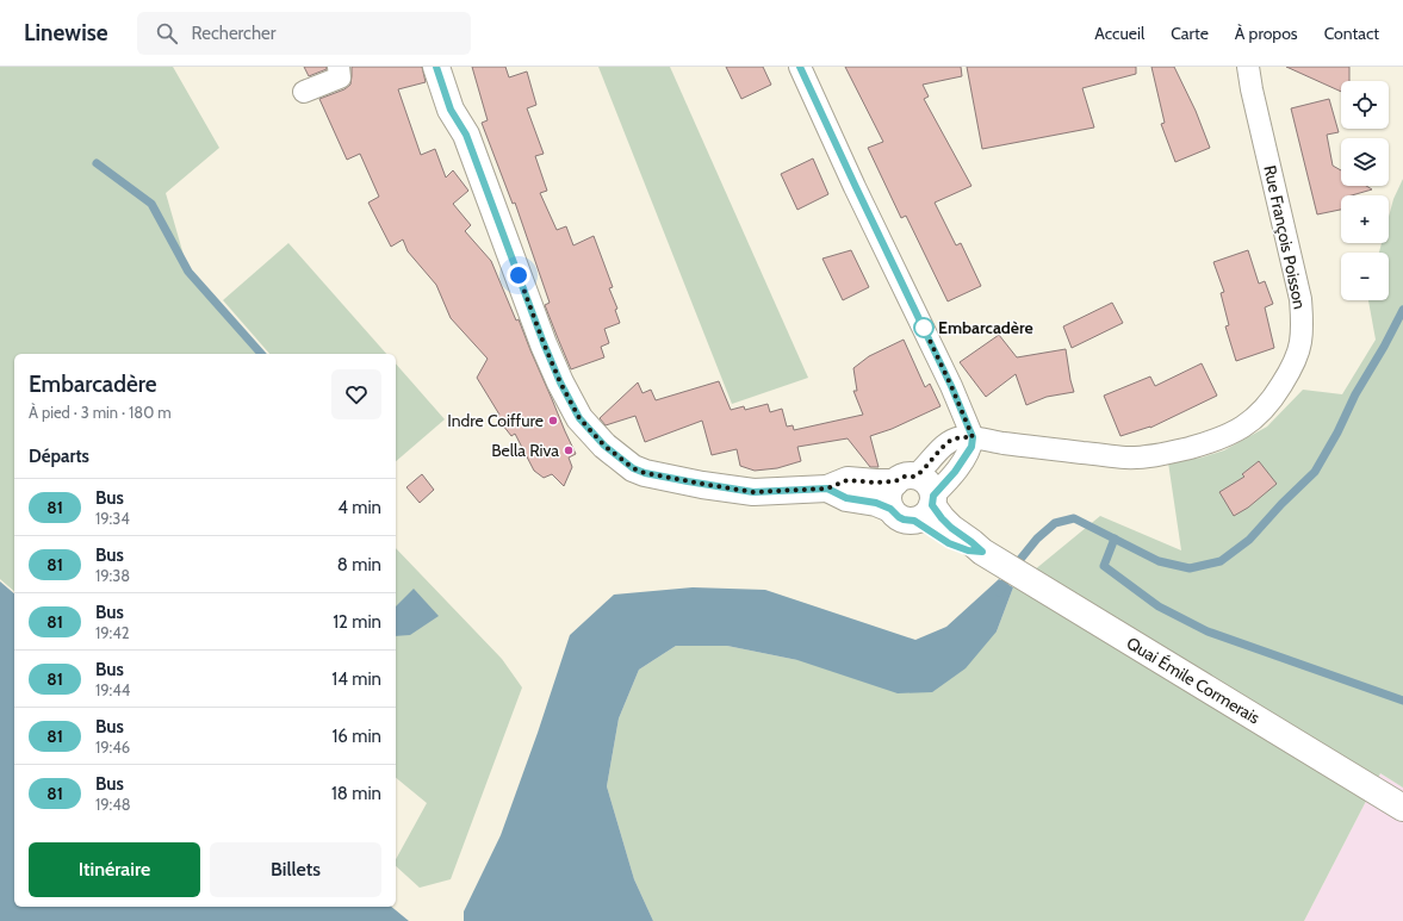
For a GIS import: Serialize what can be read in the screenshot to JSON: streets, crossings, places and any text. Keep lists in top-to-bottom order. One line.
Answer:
{"streets":{"street":["Rue François Poisson","Quai Émile Cormerais"]},"crossings":[["Rue François Poisson","Quai Émile Cormerais"]],"places":["Embarcadère","Indre Coiffure","Bella Riva"],"lines":["bus line 81"],"page":{"header":"Linewise","search":"Rechercher","nav":["Accueil","Carte","À propos","Contact"],"map_buttons":["+","−"],"heading":[["Embarcadère","À pied · 3 min · 180 m"],"Départs"],"list":[{"mark":"81","name":"Bus","note":"19:34","value":"4 min"},{"mark":"81","name":"Bus","note":"19:38","value":"8 min"},{"mark":"81","name":"Bus","note":"19:42","value":"12 min"},{"mark":"81","name":"Bus","note":"19:44","value":"14 min"},{"mark":"81","name":"Bus","note":"19:46","value":"16 min"},{"mark":"81","name":"Bus","note":"19:48","value":"18 min"}],"buttons":["Itinéraire","Billets"]}}
